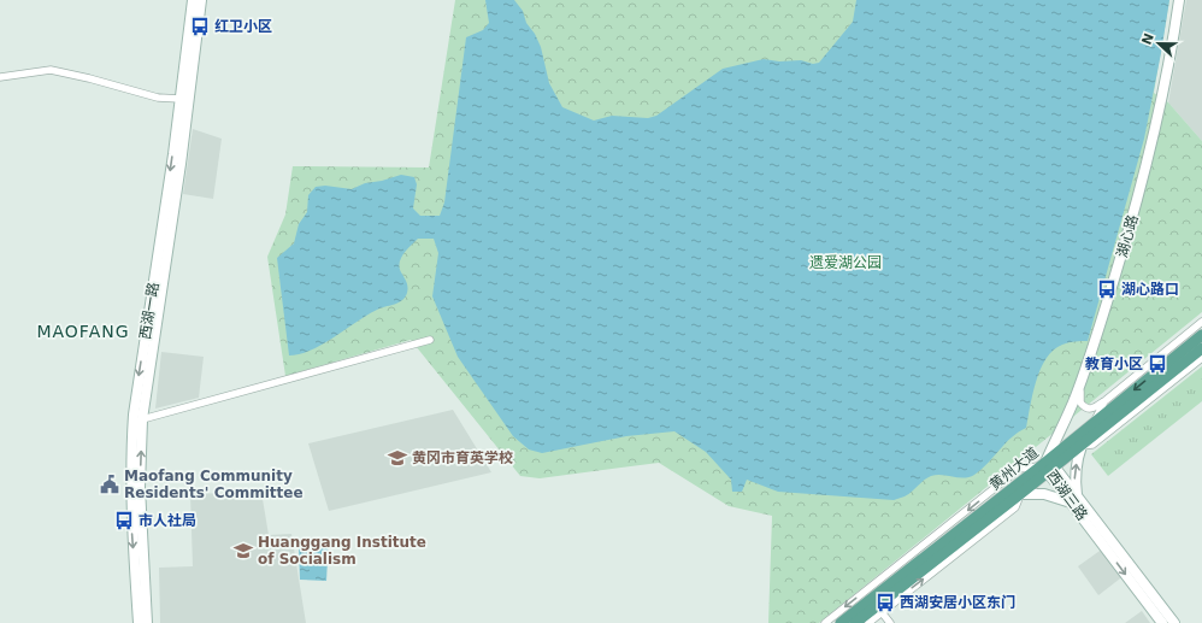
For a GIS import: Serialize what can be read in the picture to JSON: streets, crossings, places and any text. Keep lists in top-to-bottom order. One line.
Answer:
{"streets":{"main road":["湖心路","西湖一路","黄州大道","西湖三路"]},"crossings":[["湖心路","黄州大道"],["湖心路","西湖三路"],["黄州大道","西湖三路"]],"districts":["MAOFANG"],"parks":["遗爱湖公园"],"places":{"bus stop":["红卫小区","湖心路口","教育小区","市人社局","西湖安居小区东门"],"school or university":["黄冈市育英学校","Huanggang Institute of Socialism"],"public building":["Maofang Community Residents' Committee"]},"north":"left"}
